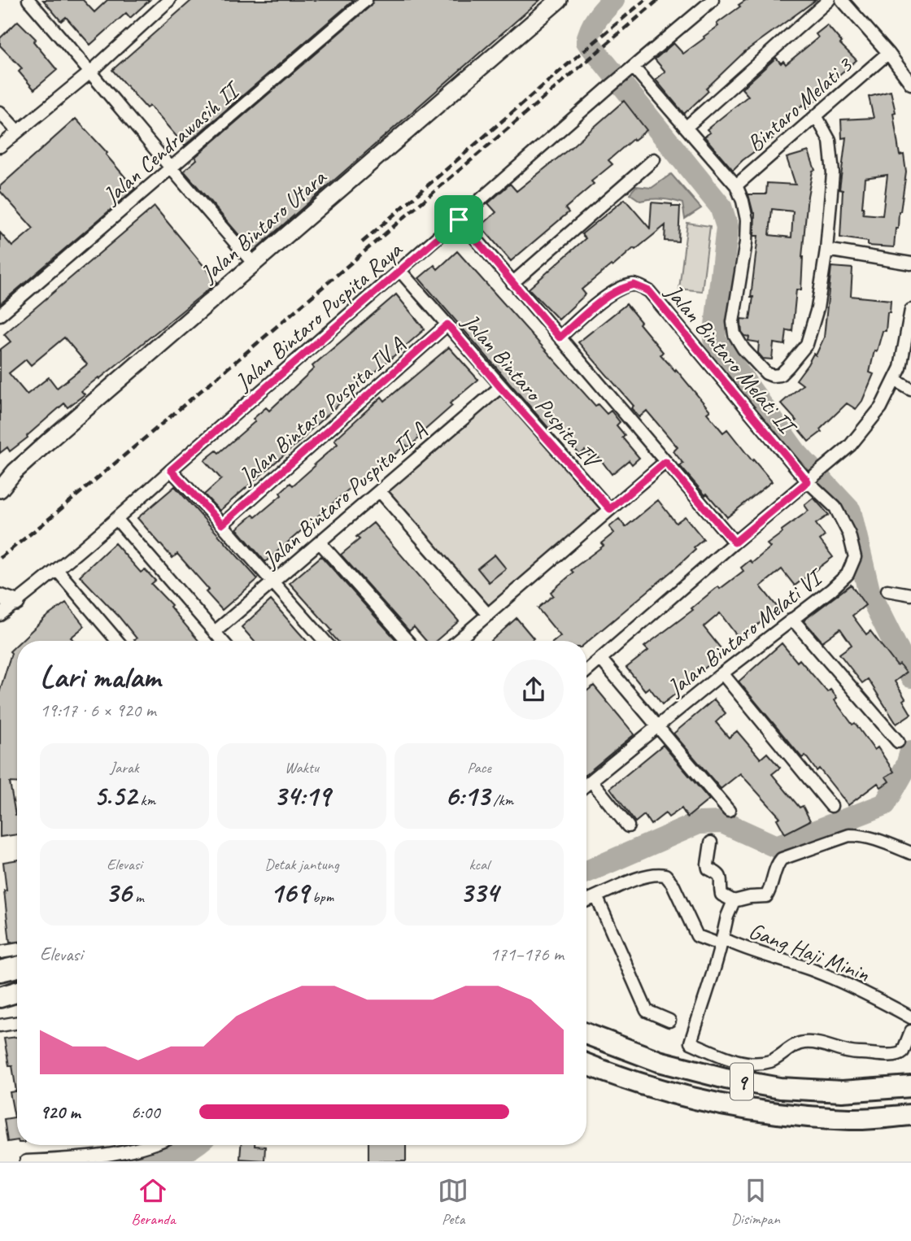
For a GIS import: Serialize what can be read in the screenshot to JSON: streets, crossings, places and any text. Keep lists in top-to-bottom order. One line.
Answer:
{"streets":{"highway":["9"],"main road":["Jalan Bintaro Utara"],"street":["Bintaro Melati 3","Jalan Cendrawasih II","Jalan Bintaro Puspita Raya","Jalan Bintaro Melati II","Jalan Bintaro Puspita IV","Jalan Bintaro Puspita IV A","Jalan Bintaro Puspita II A","Jalan Bintaro Melati VI","Gang Haji Minin"]},"crossings":[["Jalan Bintaro Puspita Raya","Jalan Bintaro Puspita IV"],["Jalan Bintaro Melati II","Jalan Bintaro Melati VI"],["Jalan Bintaro Puspita IV","Jalan Bintaro Puspita IV A"],["Jalan Bintaro Puspita IV","Jalan Bintaro Puspita II A"]],"page":{"heading":["Lari malam","19:17 · 6 × 920 m"],"stats":[["Jarak","5.52 km"],["Waktu","34:19"],["Pace","6:13 /km"],["Elevasi","36 m"],["Detak jantung","169 bpm"],["kcal","334"]],"chart":["Elevasi","171–176 m"],"list":[{"name":"920 m","note":"6:00"}],"tabs":["Beranda","Peta","Disimpan"]}}
